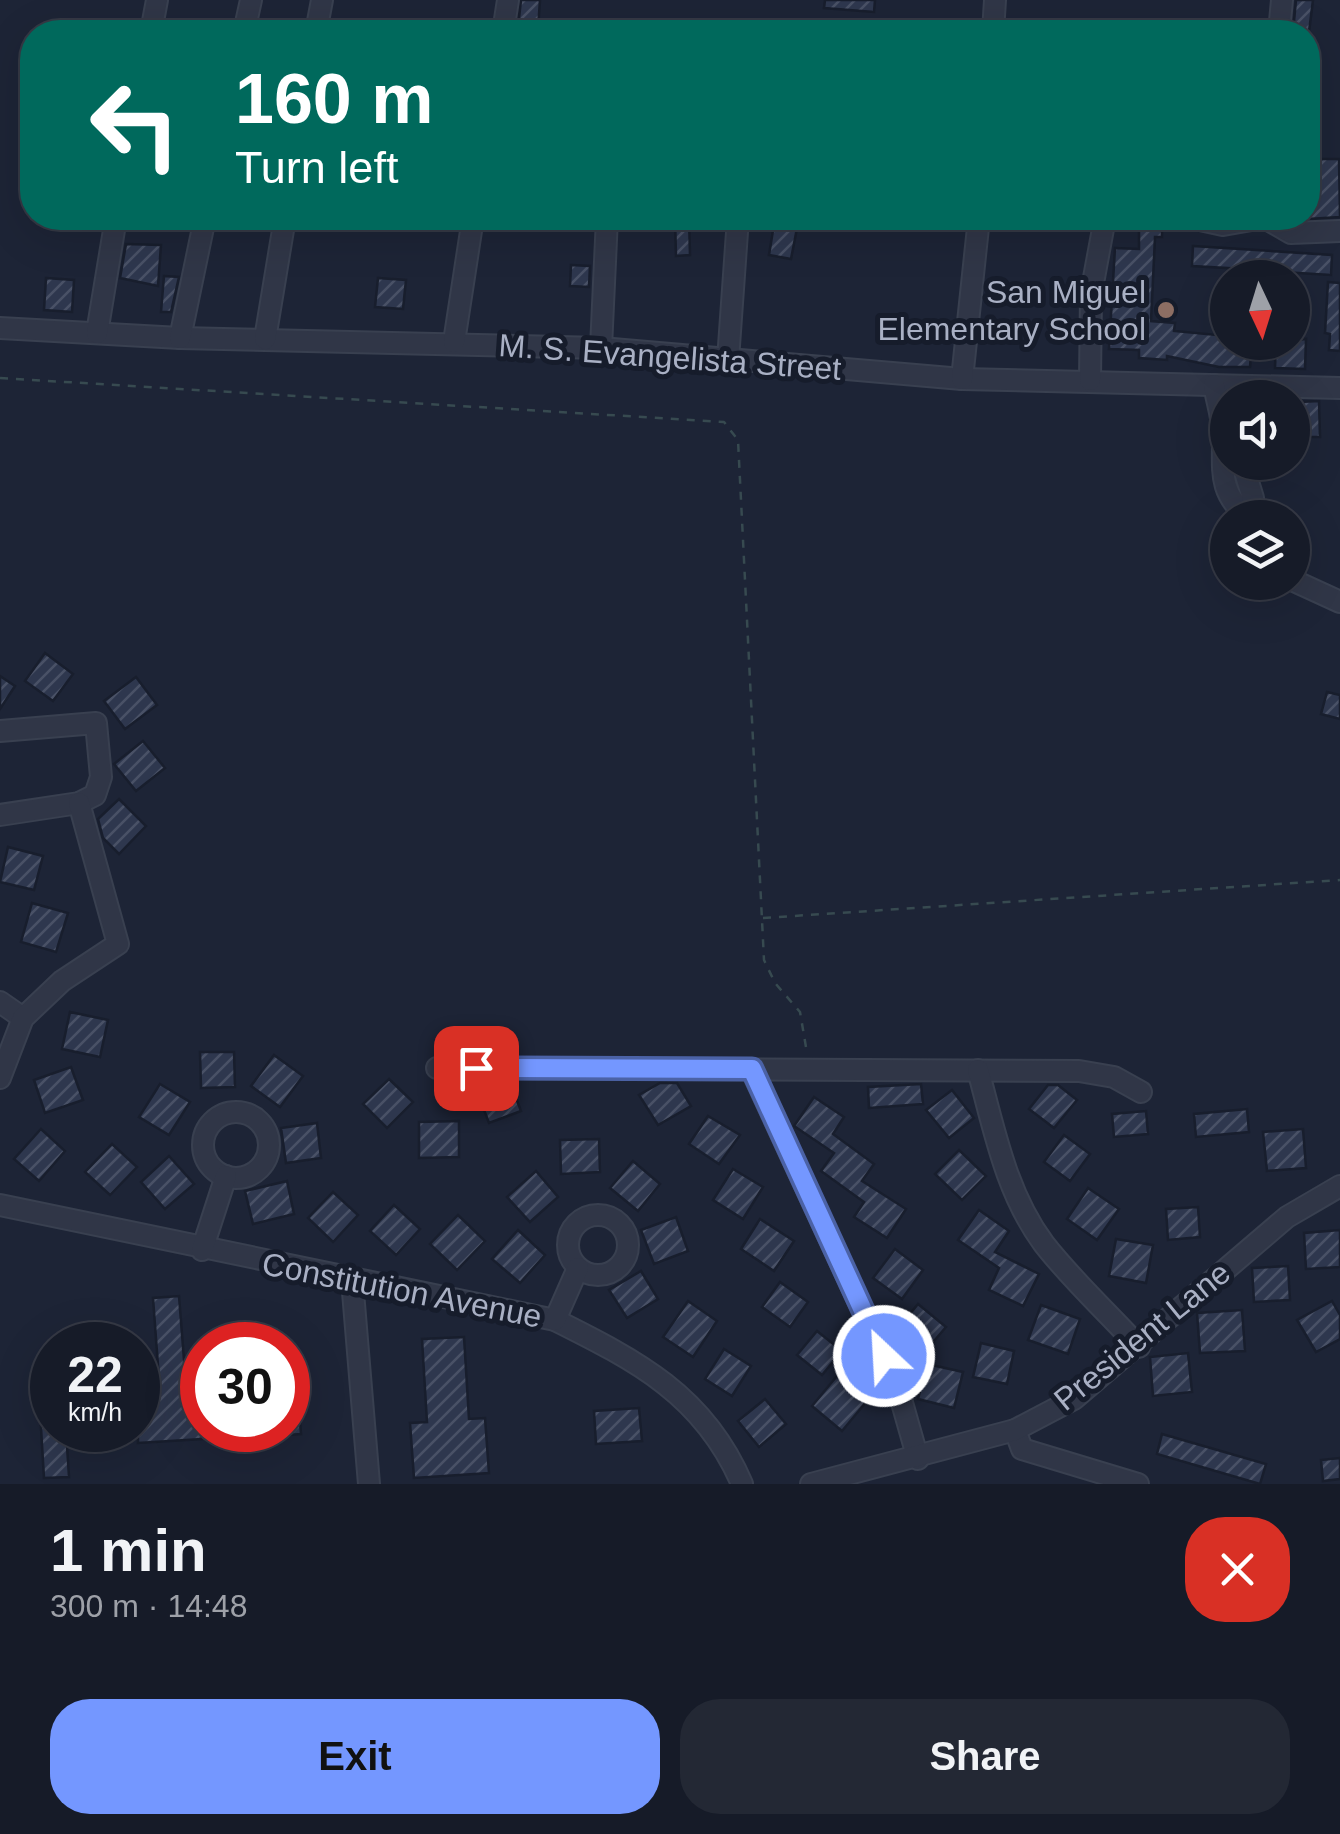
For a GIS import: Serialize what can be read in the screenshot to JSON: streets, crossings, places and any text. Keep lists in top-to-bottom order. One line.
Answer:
{"streets":{"street":["M. S. Evangelista Street","Constitution Avenue","President Lane"]},"places":["San Miguel Elementary School"],"north":"bottom","page":{"turn":["160 m","Turn left"],"speed":"22 km/h","limit":"30","heading":["1 min","300 m · 14:48"],"buttons":["Exit","Share"]}}
